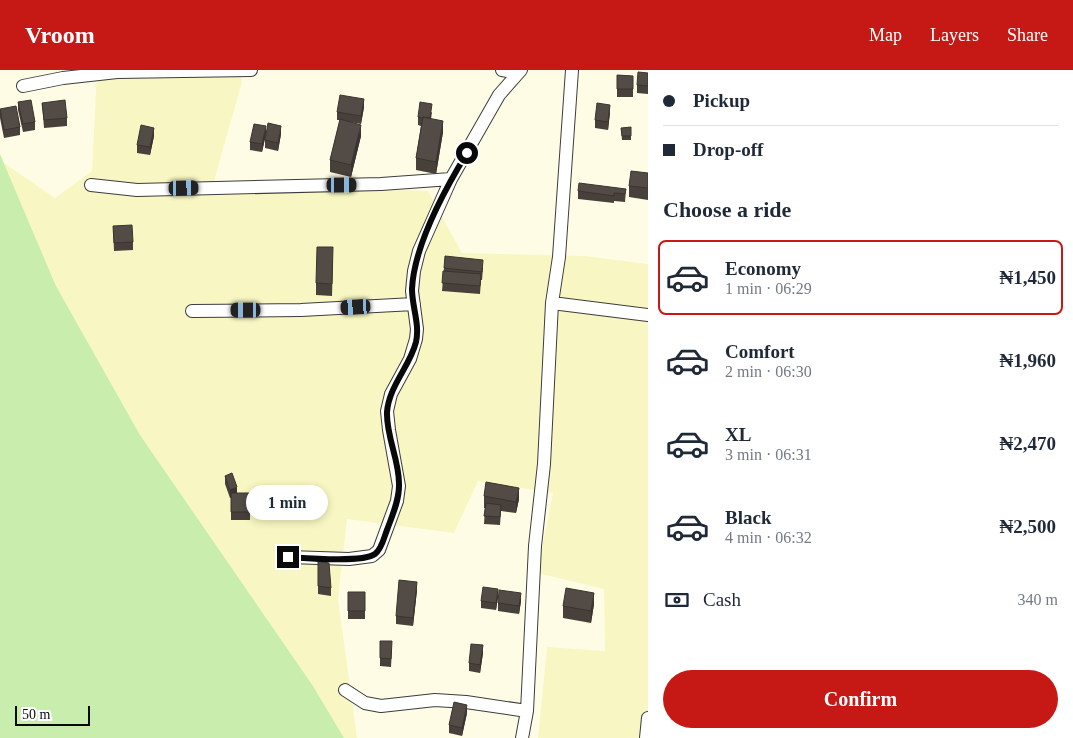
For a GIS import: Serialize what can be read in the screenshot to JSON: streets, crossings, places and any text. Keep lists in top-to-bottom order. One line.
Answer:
{"scale_bar":"50 m","page":{"header":"Vroom","nav":["Map","Layers","Share"],"banner":["Pickup","Drop-off"],"heading":"Choose a ride","list":[{"name":"Economy","note":"1 min · 06:29","value":"₦1,450"},{"name":"Comfort","note":"2 min · 06:30","value":"₦1,960"},{"name":"XL","note":"3 min · 06:31","value":"₦2,470"},{"name":"Black","note":"4 min · 06:32","value":"₦2,500"}],"bubble":"1 min","pay":["Cash","340 m"],"buttons":"Confirm","scale":"50 m"}}
